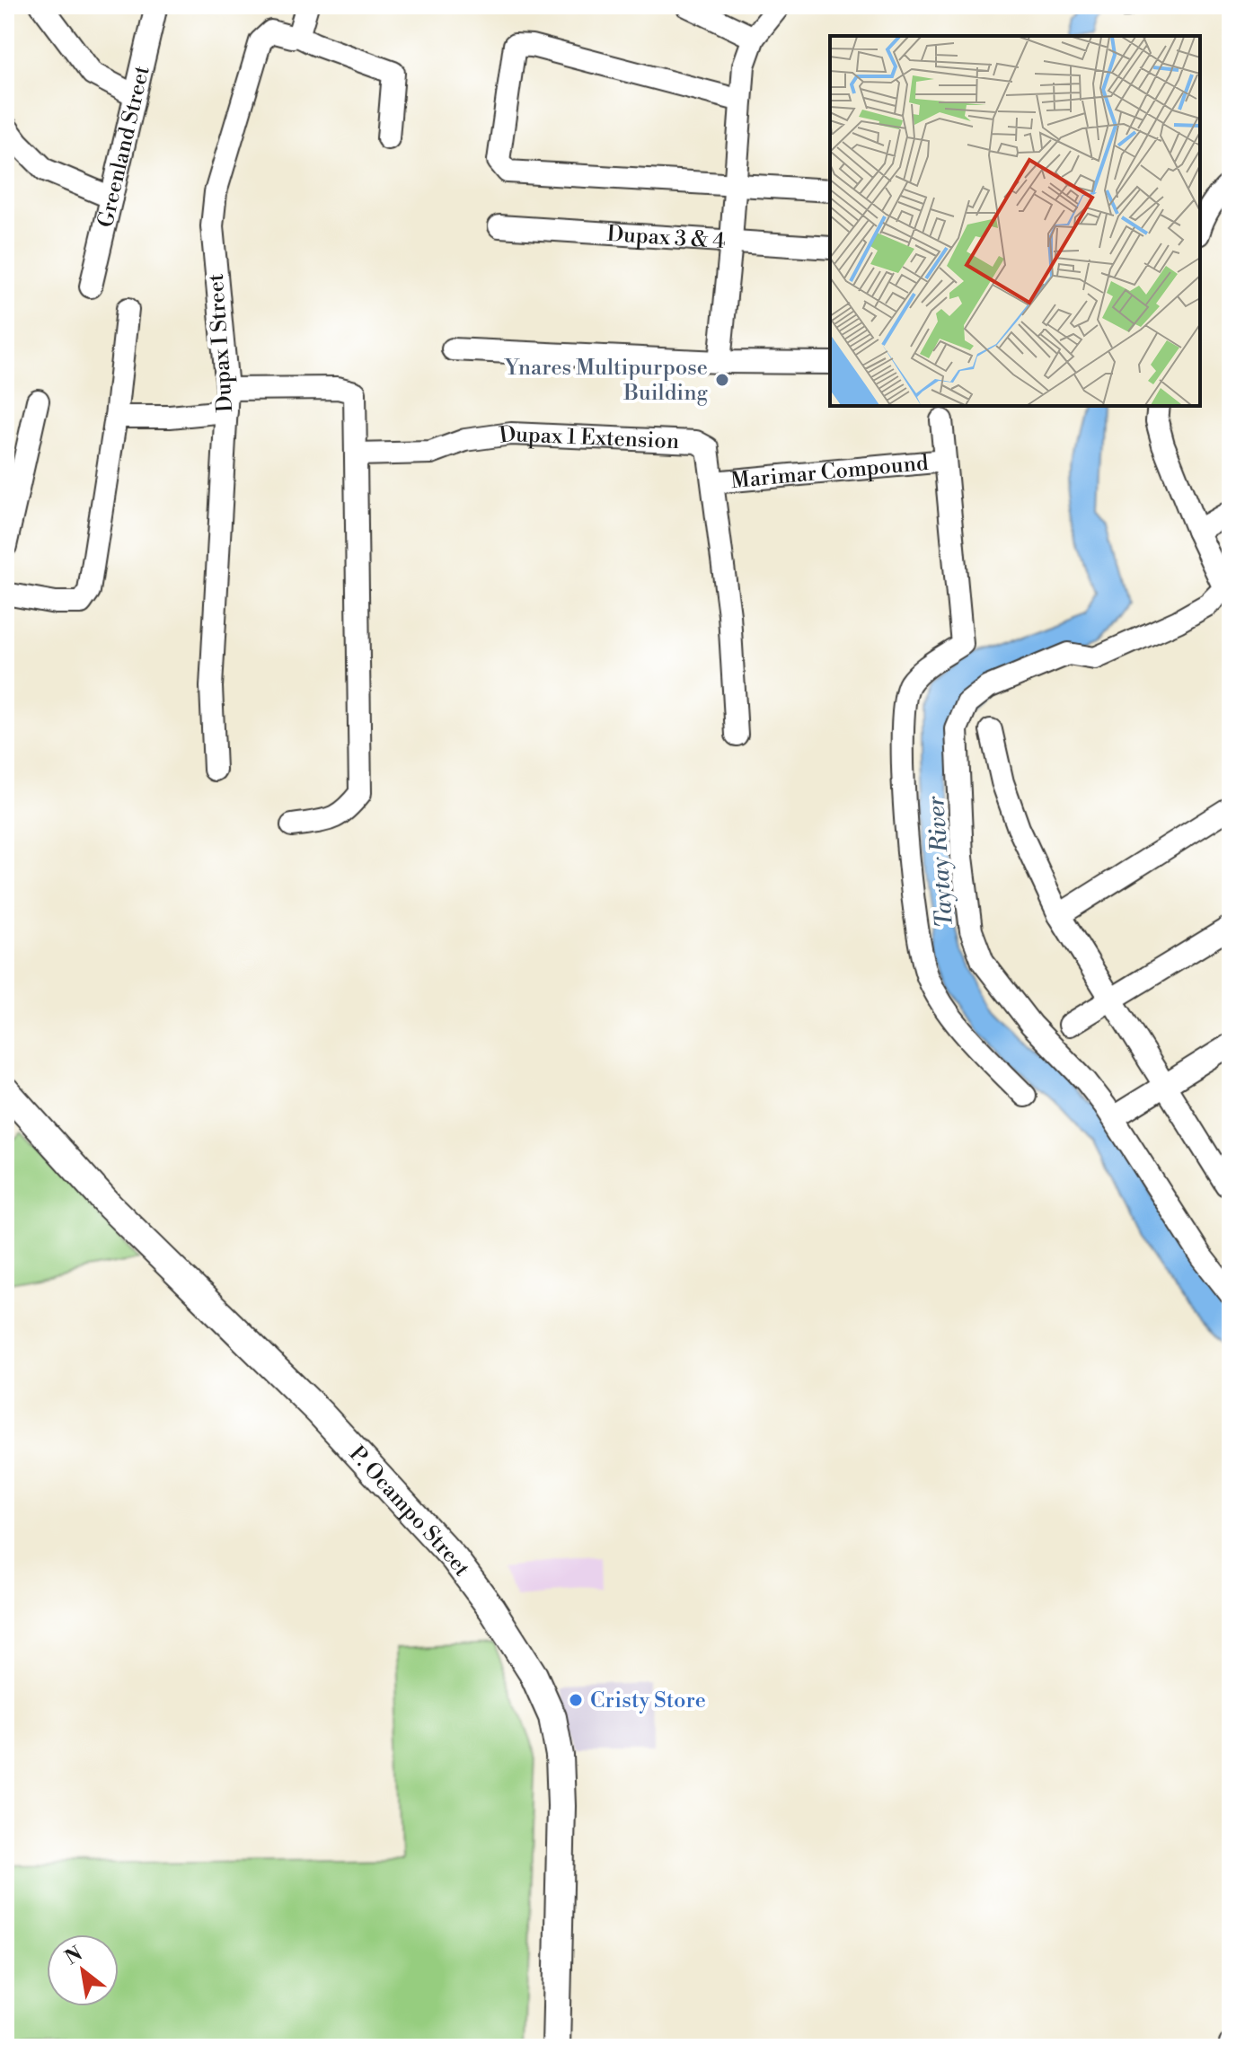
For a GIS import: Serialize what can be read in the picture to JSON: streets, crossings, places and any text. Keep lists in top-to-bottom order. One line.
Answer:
{"streets":{"street":["Greenland Street","Dupax 3 & 4","Dupax I Street","Dupax 1 Extension","Marimar Compound","P. Ocampo Street"]},"crossings":[["Dupax 1 Extension","Marimar Compound"]],"water":["Taytay River"],"places":["Ynares Multipurpose Building","Cristy Store"],"north":"top left"}
